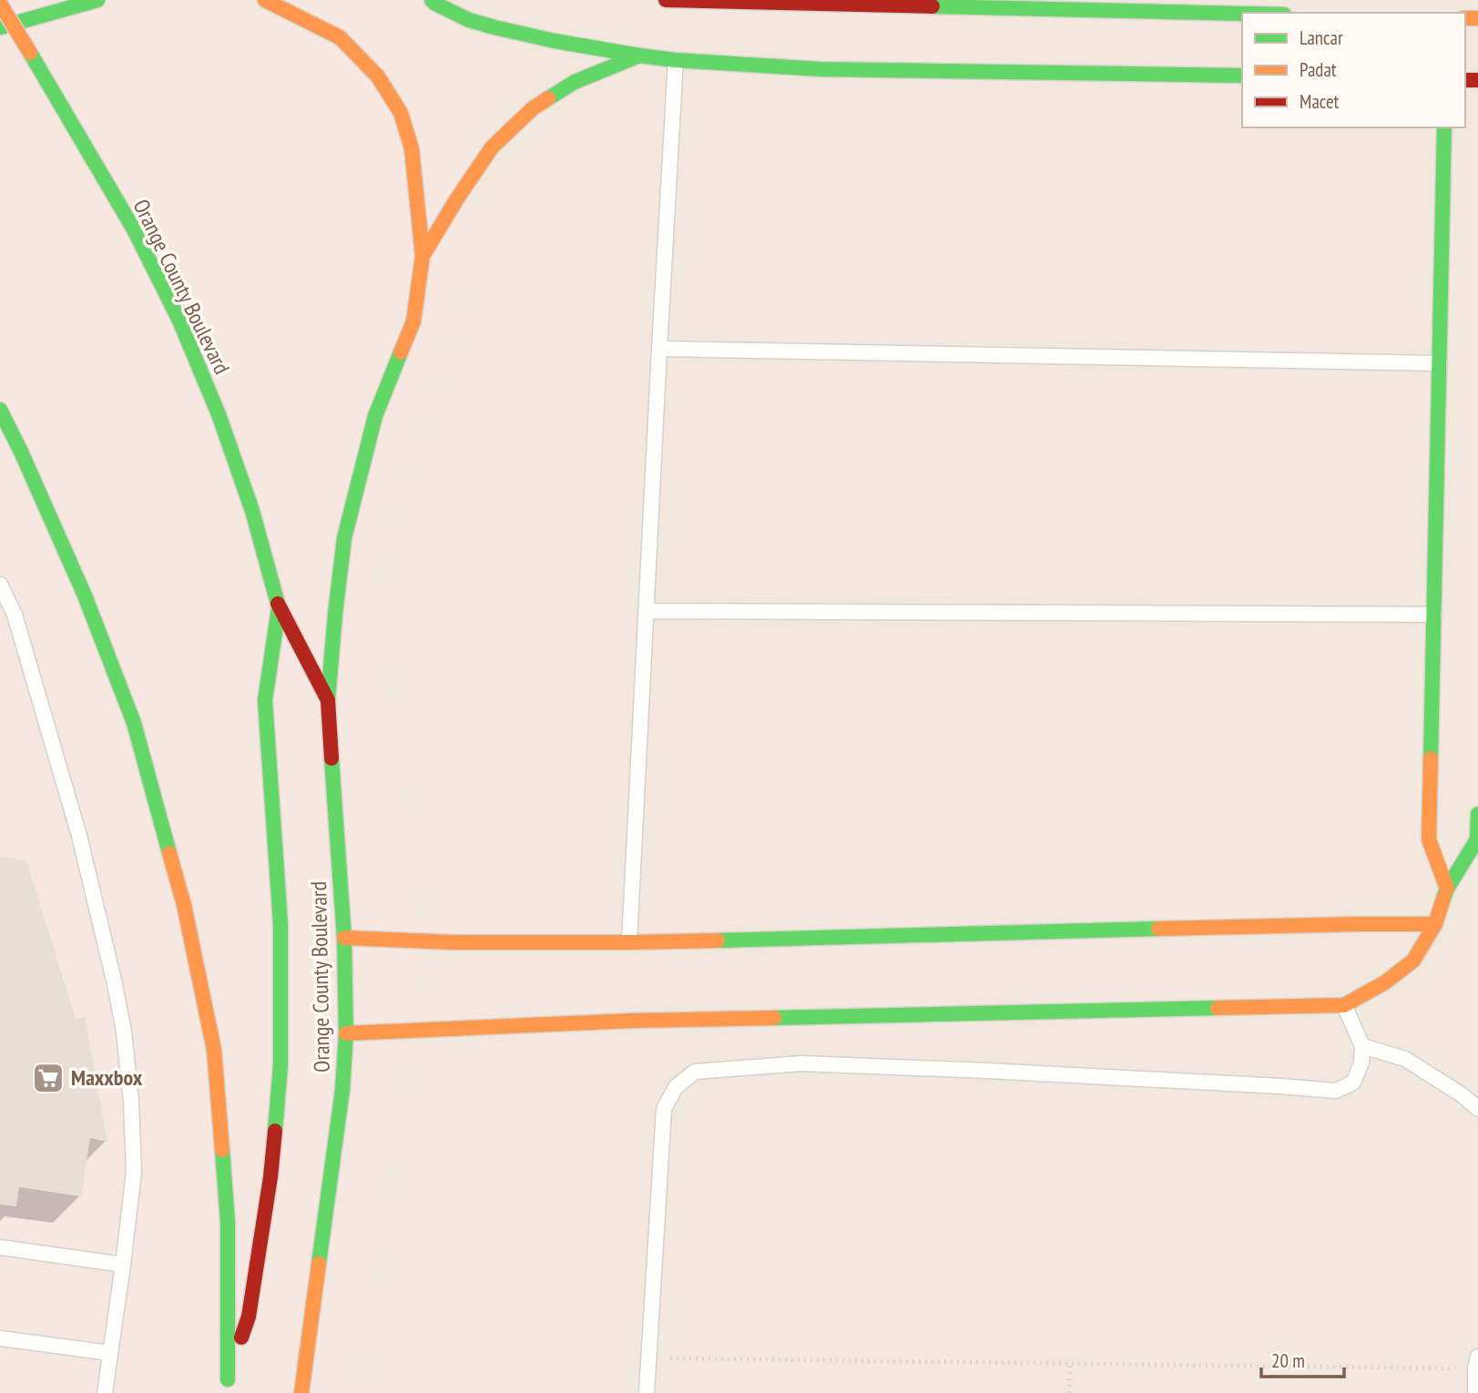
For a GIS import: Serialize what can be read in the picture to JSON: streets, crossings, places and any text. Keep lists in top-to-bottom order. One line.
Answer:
{"streets":{"main road":["Orange County Boulevard"]},"places":{"supermarket":["Maxxbox"]},"legend":["Lancar","Padat","Macet"],"scale_bar":"20 m"}
